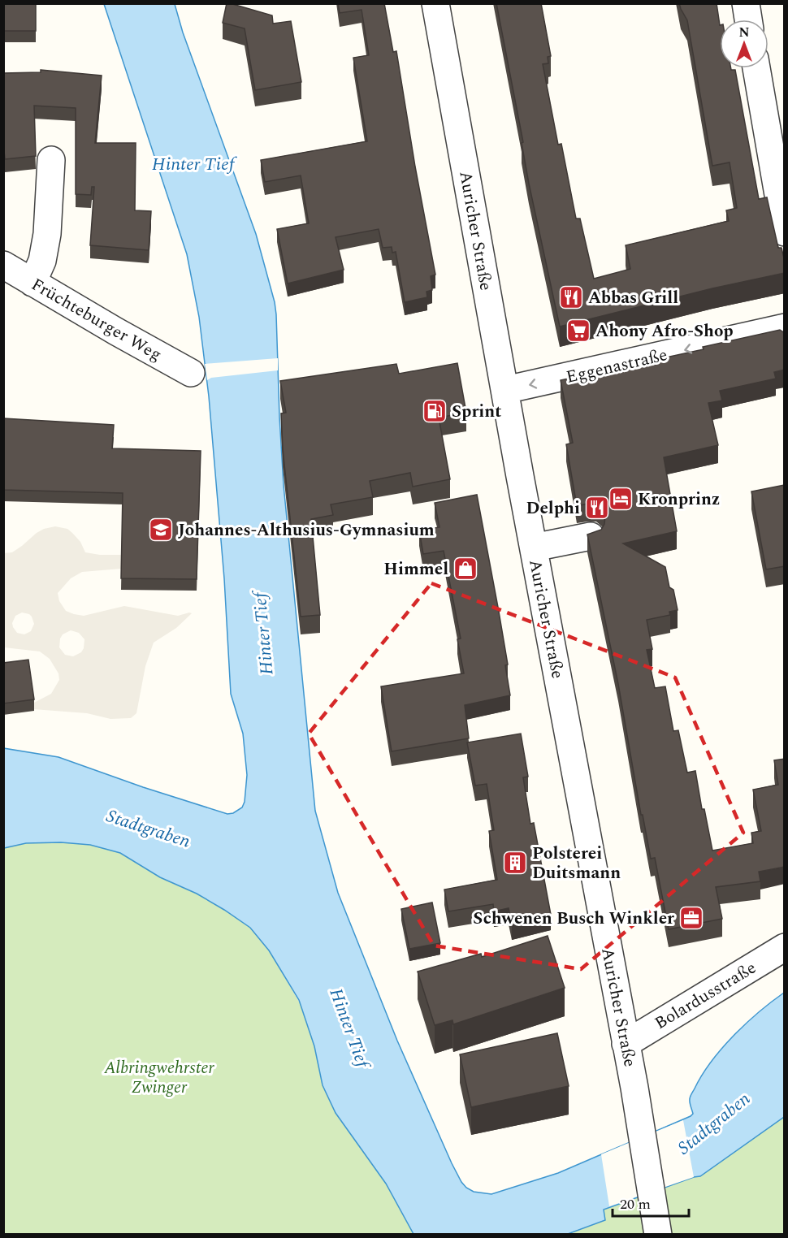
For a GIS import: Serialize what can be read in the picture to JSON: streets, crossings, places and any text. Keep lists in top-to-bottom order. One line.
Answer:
{"streets":{"street":["Auricher Straße","Früchteburger Weg","Eggenastraße","Bolardusstraße"]},"crossings":[["Auricher Straße","Eggenastraße"],["Auricher Straße","Bolardusstraße"]],"one_way":["Eggenastraße"],"water":["Hinter Tief","Stadtgraben"],"parks":["Albringwehrster Zwinger"],"places":{"restaurant":["Abbas Grill","Delphi"],"supermarket":["Ahony Afro-Shop"],"fuel station":["Sprint"],"hotel":["Kronprinz"],"school or university":["Johannes-Althusius-Gymnasium"],"shop":["Himmel"],"building":["Polsterei Duitsmann"],"office":["Schwenen Busch Winkler"]},"scale_bar":"20 m","north":"top"}
